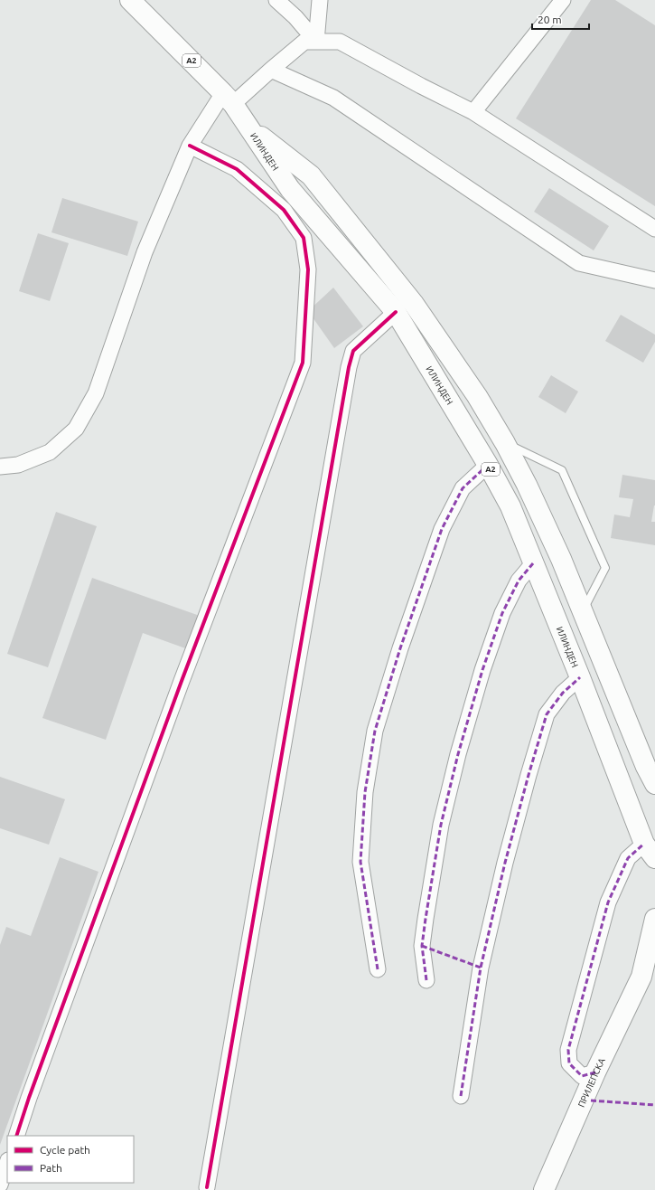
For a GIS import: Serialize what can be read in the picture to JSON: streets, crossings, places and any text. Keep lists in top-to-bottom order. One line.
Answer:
{"streets":{"main road":["A2","ИЛИНДЕН","ПРИЛЕПСКА"]},"crossings":[["A2","ИЛИНДЕН"]],"legend":["Cycle path","Path"],"scale_bar":"20 m"}
